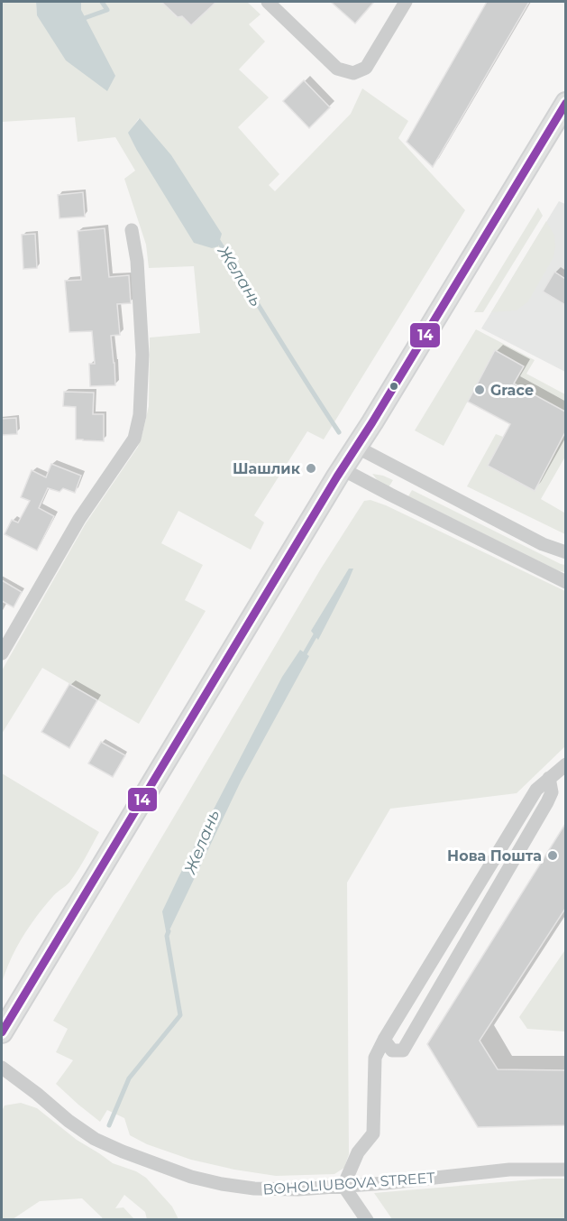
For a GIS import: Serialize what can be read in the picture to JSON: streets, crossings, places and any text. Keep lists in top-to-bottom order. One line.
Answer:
{"streets":{"street":["BOHOLIUBOVA STREET"]},"water":["Желань"],"places":["Grace","Шашлик","Нова Пошта"],"lines":["transit line 14"]}
